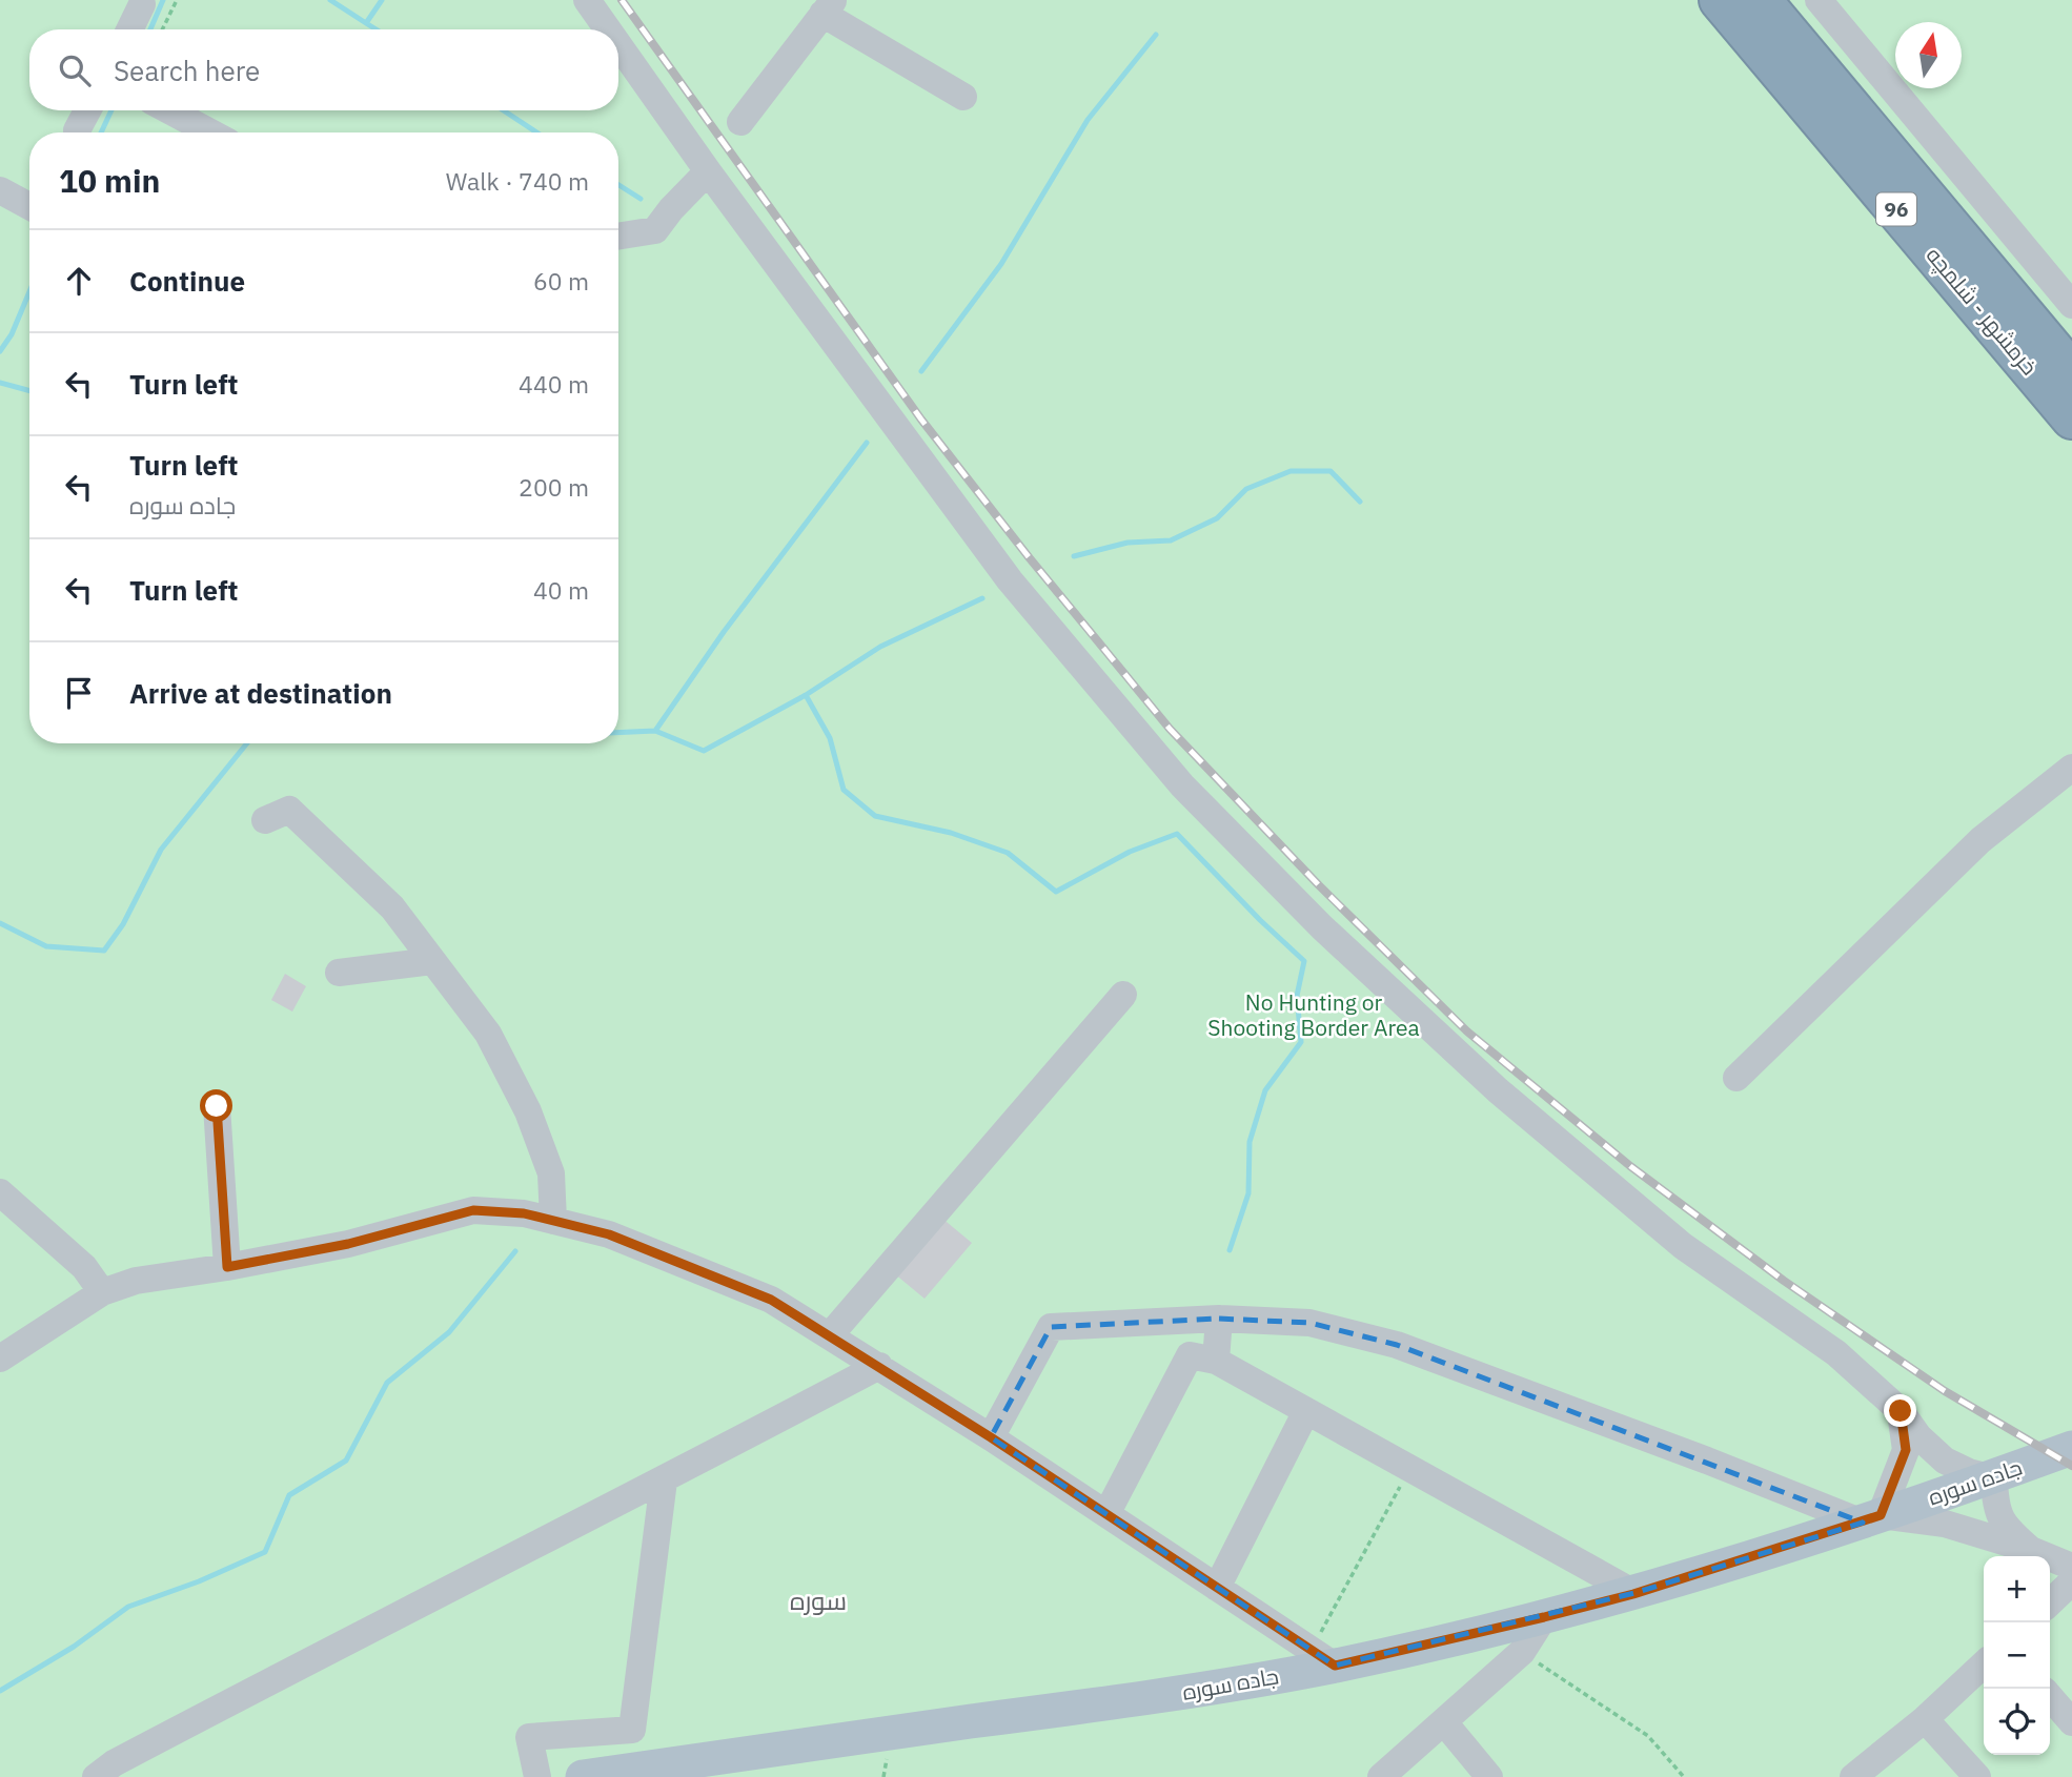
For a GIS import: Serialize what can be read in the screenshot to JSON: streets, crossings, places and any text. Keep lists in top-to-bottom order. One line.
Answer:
{"streets":{"highway":["96","خرمشهر - شلمچه"],"main road":["جاده سوره"]},"districts":["سوره"],"parks":["No Hunting or Shooting Border Area"],"north":"top","page":{"search":"Search here","heading":["10 min","Walk · 740 m"],"list":[["Continue","60 m"],["Turn left","440 m"],["Turn left","جاده سوره","200 m"],["Turn left","40 m"],"Arrive at destination"],"map_buttons":["+","−"]}}
